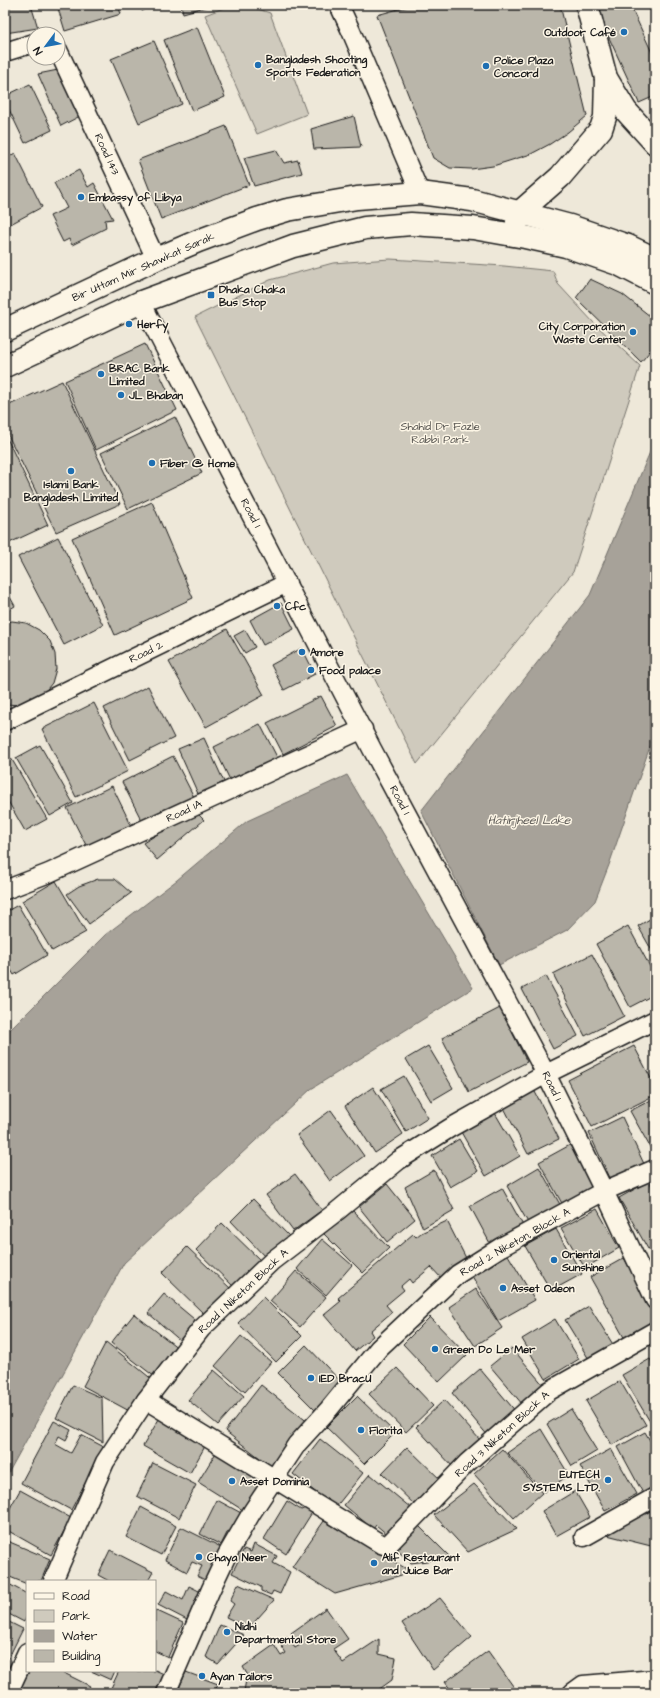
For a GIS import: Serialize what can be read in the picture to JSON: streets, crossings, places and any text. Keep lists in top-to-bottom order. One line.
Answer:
{"streets":{"main road":["Bir Uttam Mir Shawkat Sarak"],"street":["Road 143","Road 1","Road 2","Road 1A","Road 2 Niketon, Block A","Road 1 Niketon Block A","Road 3 Niketon Block A"]},"crossings":[["Road 143","Bir Uttam Mir Shawkat Sarak"],["Road 1","Road 2"],["Road 1","Road 1A"],["Road 1","Road 2 Niketon, Block A"],["Road 1","Road 1 Niketon Block A"],["Road 2 Niketon, Block A","Road 3 Niketon Block A"]],"water":["Hatirjheel Lake"],"parks":["Shahid Dr Fazle Rabbi Park"],"places":{"other":["Outdoor Café","Bangladesh Shooting Sports Federation","Police Plaza Concord","Embassy of Libya","Herfy","City Corporation Waste Center","BRAC Bank Limited","JL Bhaban","Fiber @ Home","Islami Bank Bangladesh Limited","Cfc","Amore","Food palace","Oriental Sunshine","Asset Odeon","Green Do Le Mer","IED BracU","Florita","EUTECH SYSTEMS LTD.","Asset Dominia","Chaya Neer","Alif Restaurant and Juice Bar","Nidhi Departmental Store","Ayan Tailors"],"transit":["Dhaka Chaka Bus Stop"]},"legend":["Road","Park","Water","Building"],"north":"bottom left"}
